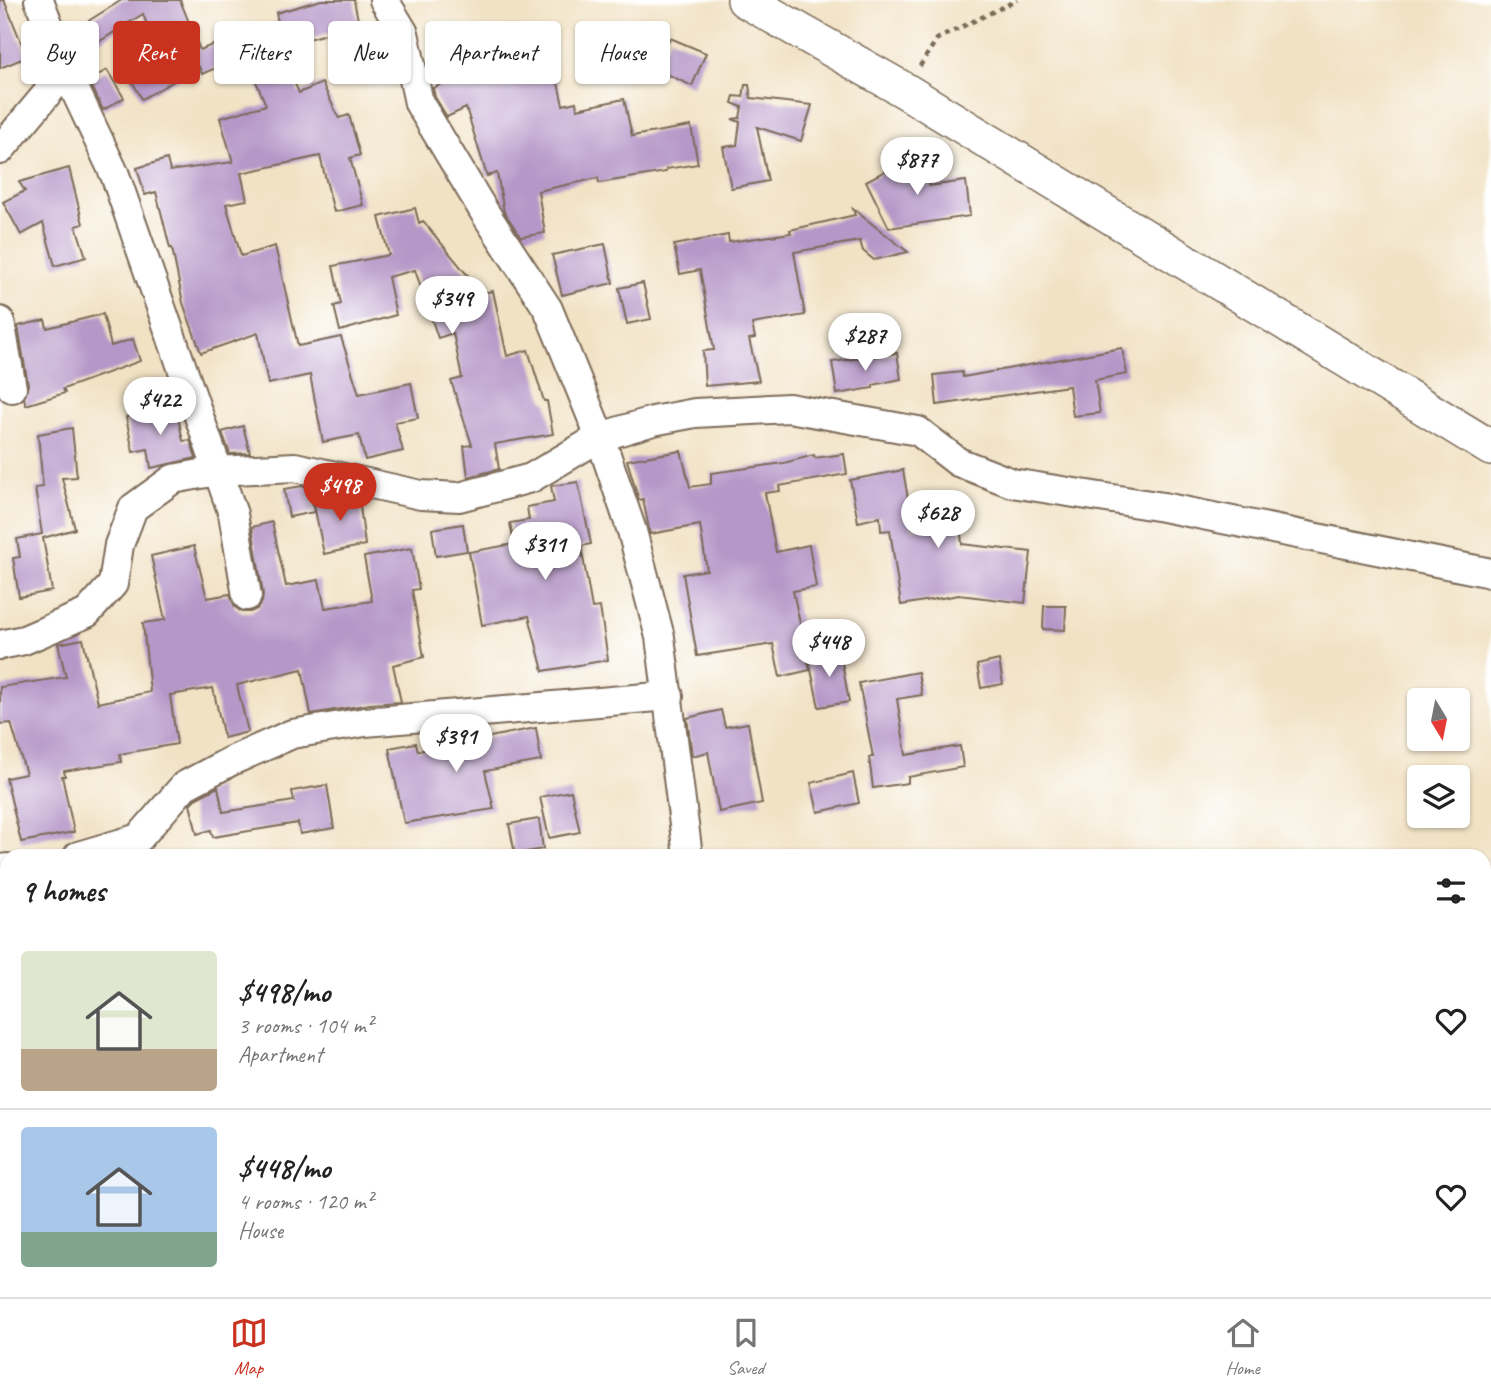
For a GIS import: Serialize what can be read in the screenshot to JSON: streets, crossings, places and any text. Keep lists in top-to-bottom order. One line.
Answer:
{"north":"bottom","page":{"chip":["Buy","Rent","Filters","New","Apartment","House"],"price":["$877","$349","$287","$422","$498","$628","$311","$448","$391"],"heading":"9 homes","list":[{"name":"$498/mo","note":"3 rooms · 104 m² · Apartment"},{"name":"$448/mo","note":"4 rooms · 120 m² · House"}],"tabs":["Map","Saved","Home"]}}
